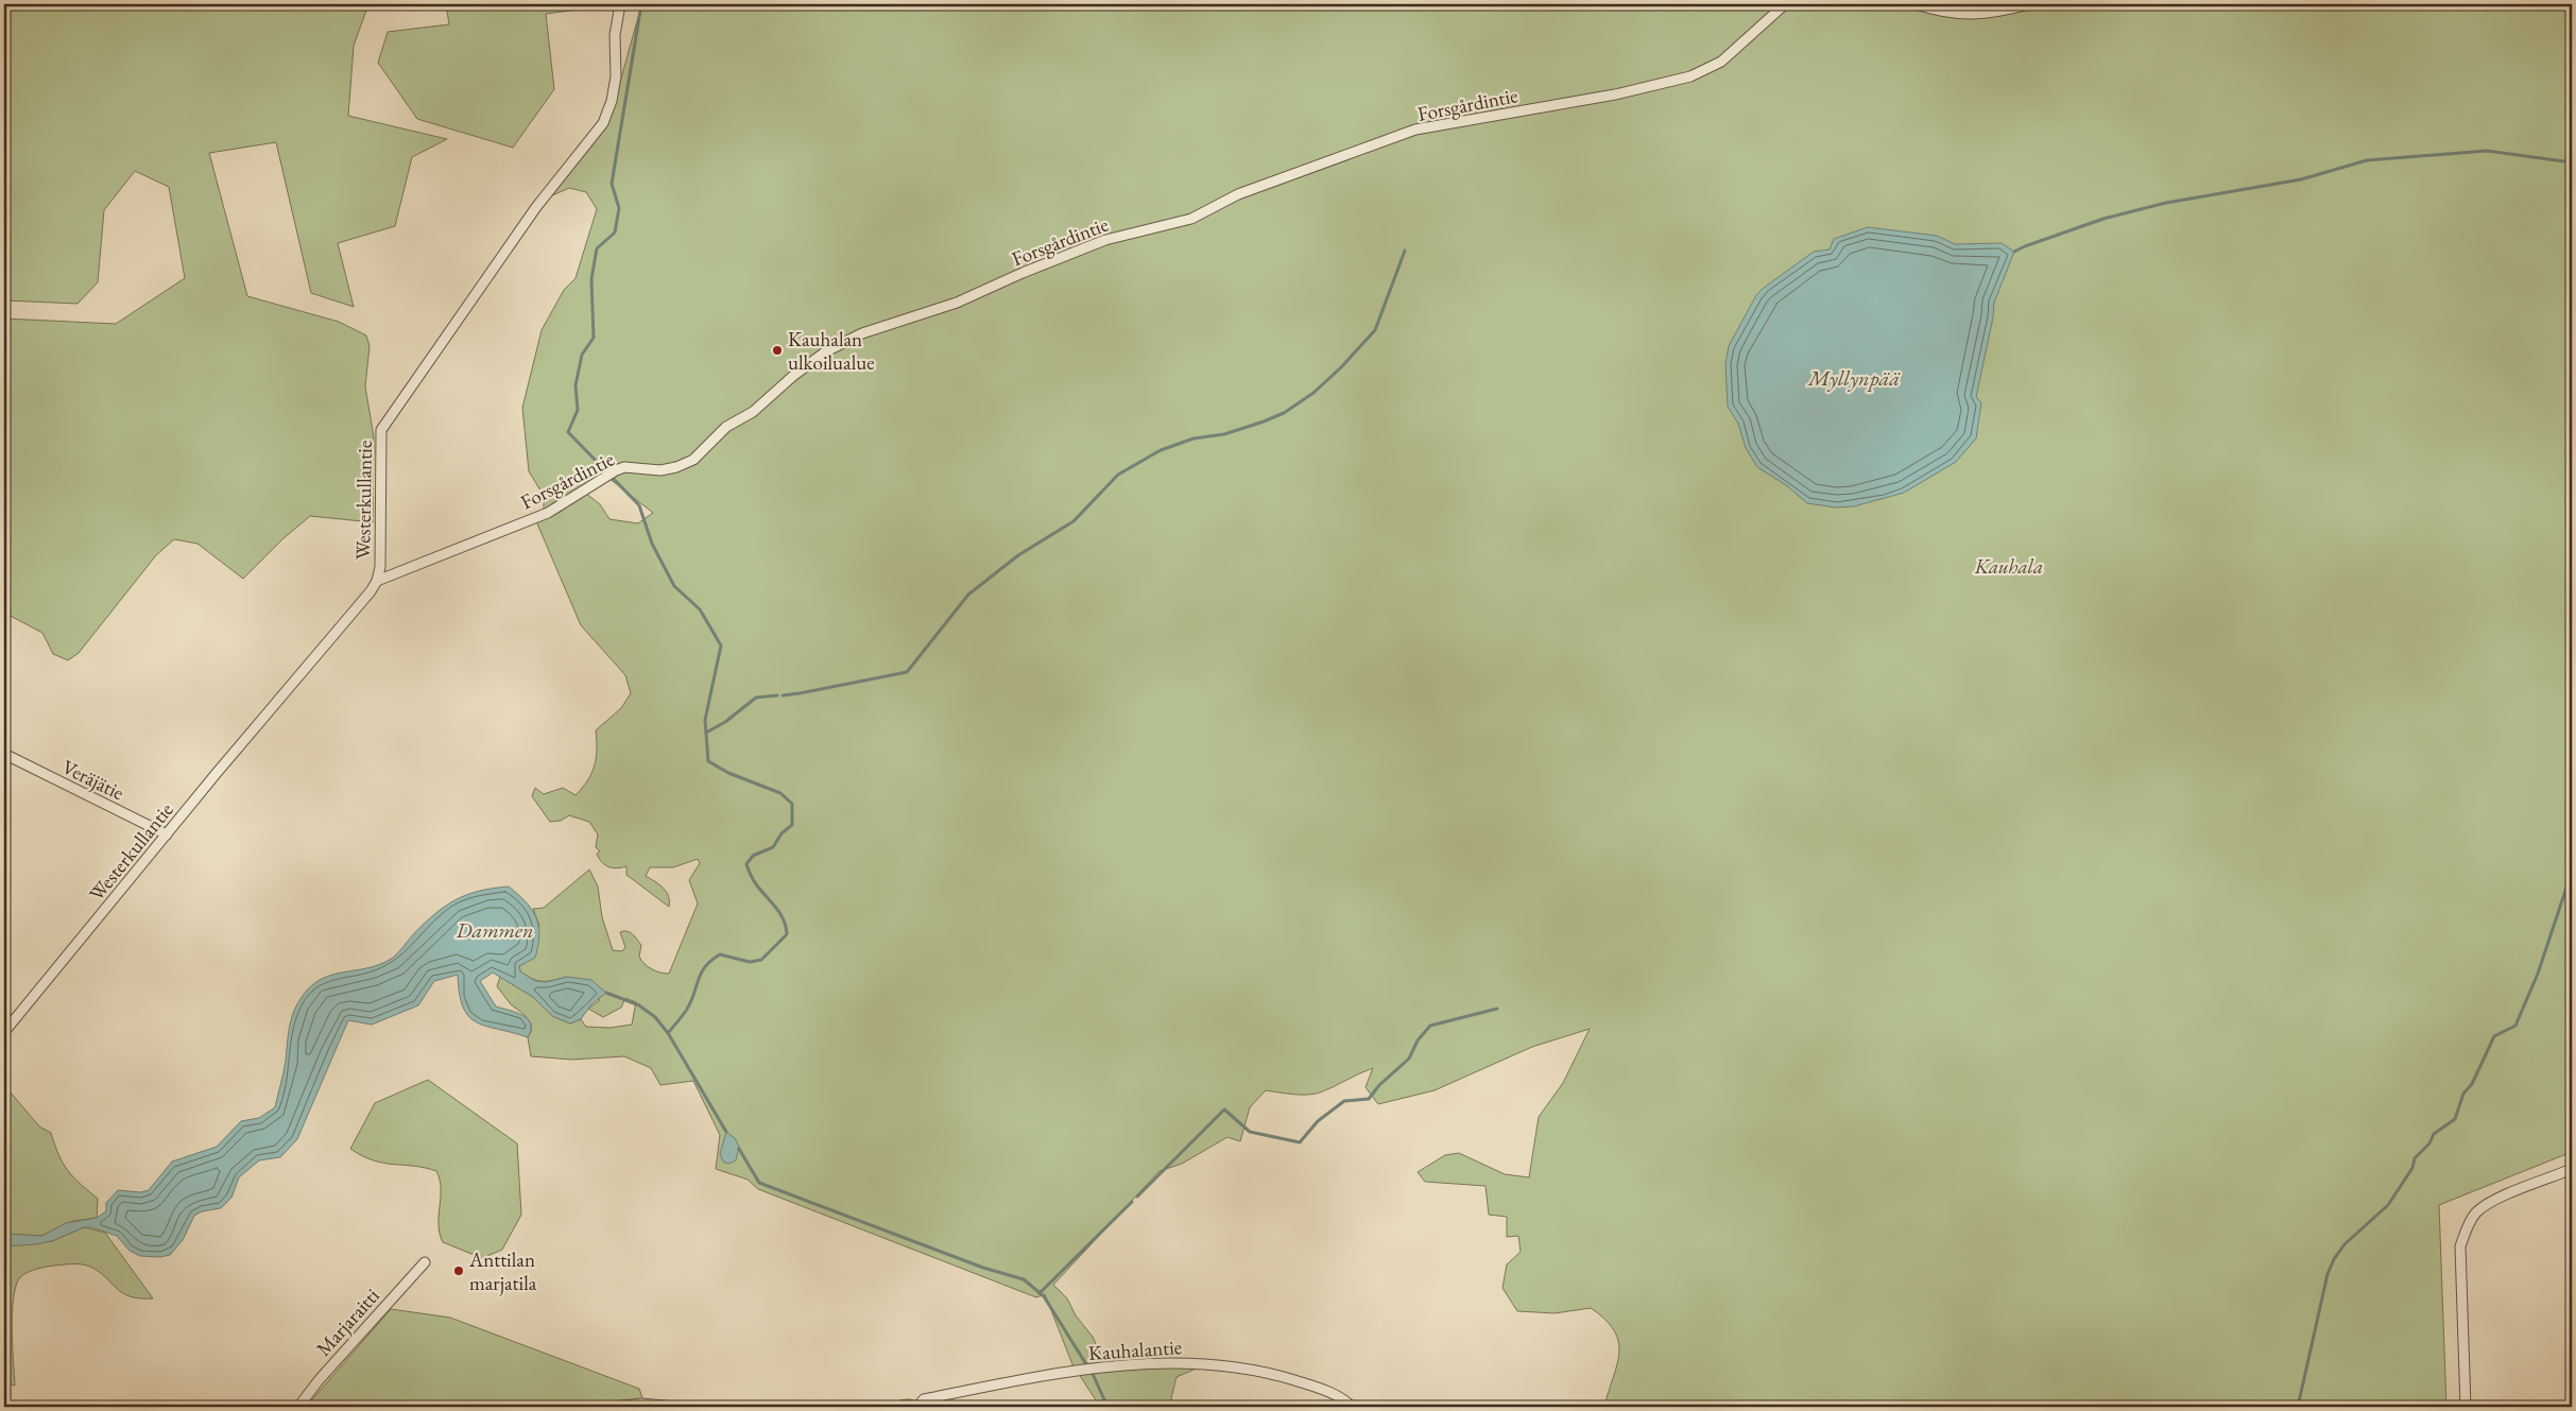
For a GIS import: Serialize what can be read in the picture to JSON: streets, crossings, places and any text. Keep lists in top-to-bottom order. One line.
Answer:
{"streets":{"street":["Forsgårdintie","Westerkullantie","Veräjätie","Marjaraitti","Kauhalantie"]},"crossings":[["Forsgårdintie","Westerkullantie"],["Westerkullantie","Veräjätie"]],"water":["Myllynpää","Dammen"],"parks":["Kauhala"],"places":["Kauhalan ulkoilualue","Anttilan marjatila"]}
